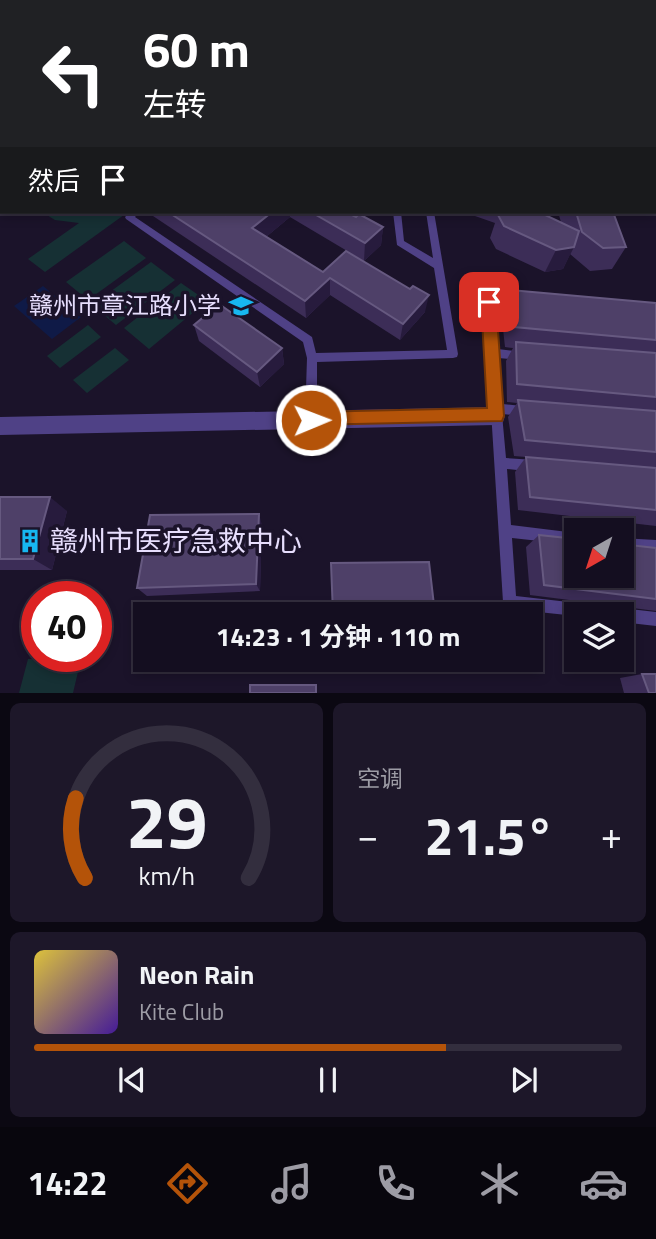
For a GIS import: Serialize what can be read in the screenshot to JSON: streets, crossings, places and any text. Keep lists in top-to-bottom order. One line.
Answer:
{"places":{"school or university":["赣州市章江路小学"],"building":["赣州市医疗急救中心"]},"north":"bottom left","page":{"turn":["60 m","左转"],"then":"然后","limit":"40","trip":"14:23 · 1 分钟 · 110 m","tile":"空调","heat":["−","21.5°","+"],"song":["Neon Rain","Kite Club"],"tabs":"14:22","gauge":["29","km/h"]}}
